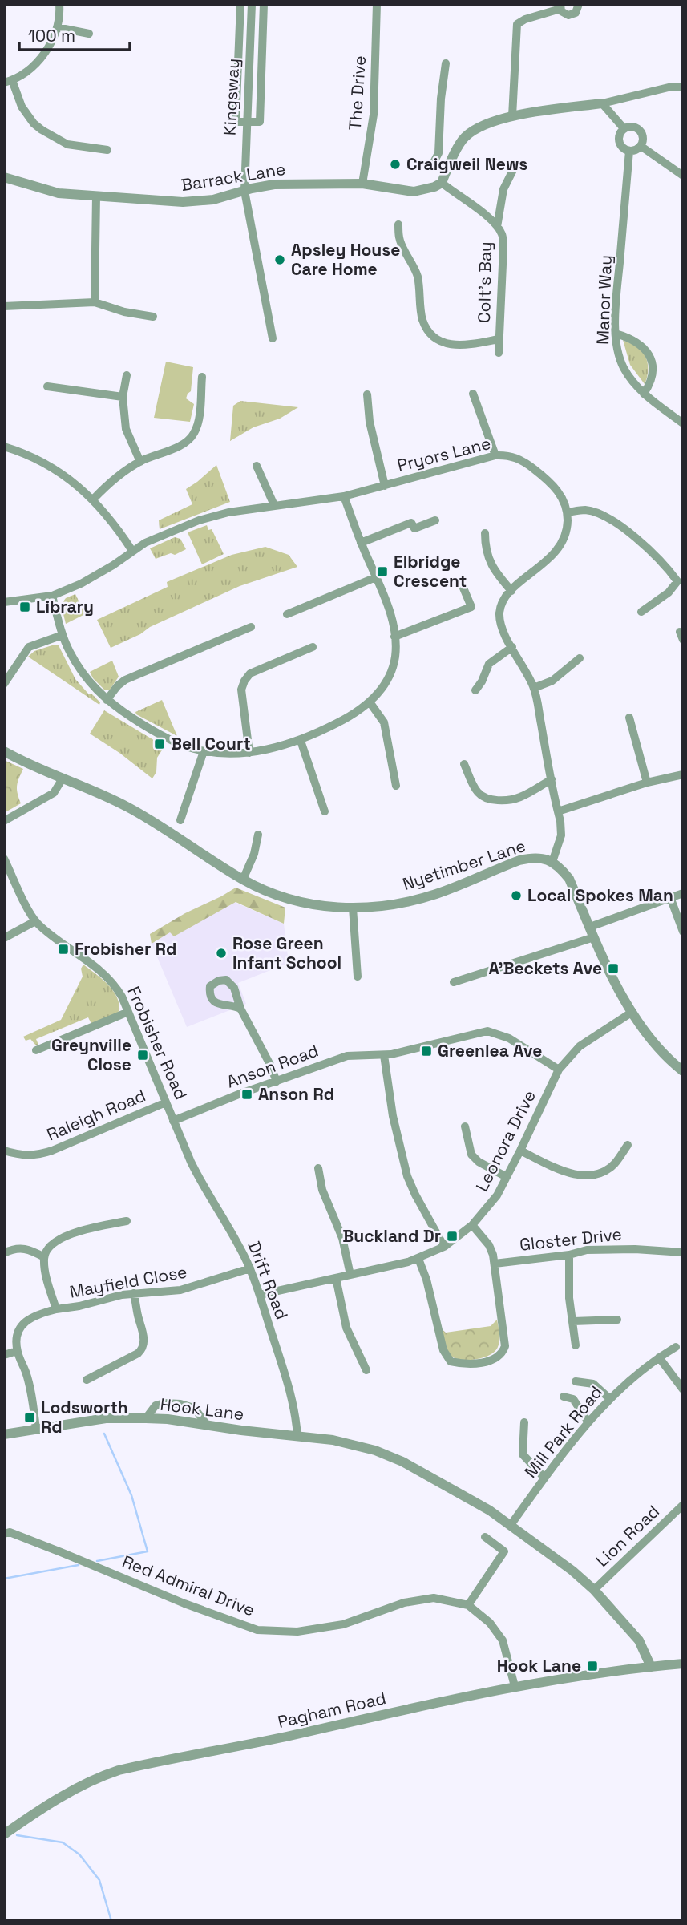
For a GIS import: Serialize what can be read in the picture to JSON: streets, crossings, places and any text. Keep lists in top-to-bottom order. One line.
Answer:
{"streets":{"street":["The Drive","Kingsway","Barrack Lane","Colt's Bay","Manor Way","Pryors Lane","Nyetimber Lane","Frobisher Road","Anson Road","Raleigh Road","Leonora Drive","Gloster Drive","Drift Road","Mayfield Close","Hook Lane","Mill Park Road","Lion Road","Red Admiral Drive","Pagham Road"]},"crossings":[["The Drive","Barrack Lane"],["Kingsway","Barrack Lane"],["Barrack Lane","Colt's Bay"],["Nyetimber Lane","Leonora Drive"],["Frobisher Road","Anson Road"],["Frobisher Road","Raleigh Road"],["Frobisher Road","Drift Road"],["Anson Road","Leonora Drive"],["Leonora Drive","Drift Road"],["Drift Road","Mayfield Close"],["Drift Road","Hook Lane"],["Hook Lane","Mill Park Road"],["Hook Lane","Lion Road"],["Hook Lane","Pagham Road"],["Red Admiral Drive","Pagham Road"]],"places":{"other":["Craigweil News","Apsley House Care Home","Local Spokes Man","Rose Green Infant School"],"transit":["Elbridge Crescent","Library","Bell Court","Frobisher Rd","A'Beckets Ave","Greenlea Ave","Greynville Close","Anson Rd","Buckland Dr","Lodsworth Rd","Hook Lane"]},"scale_bar":"100 m"}
